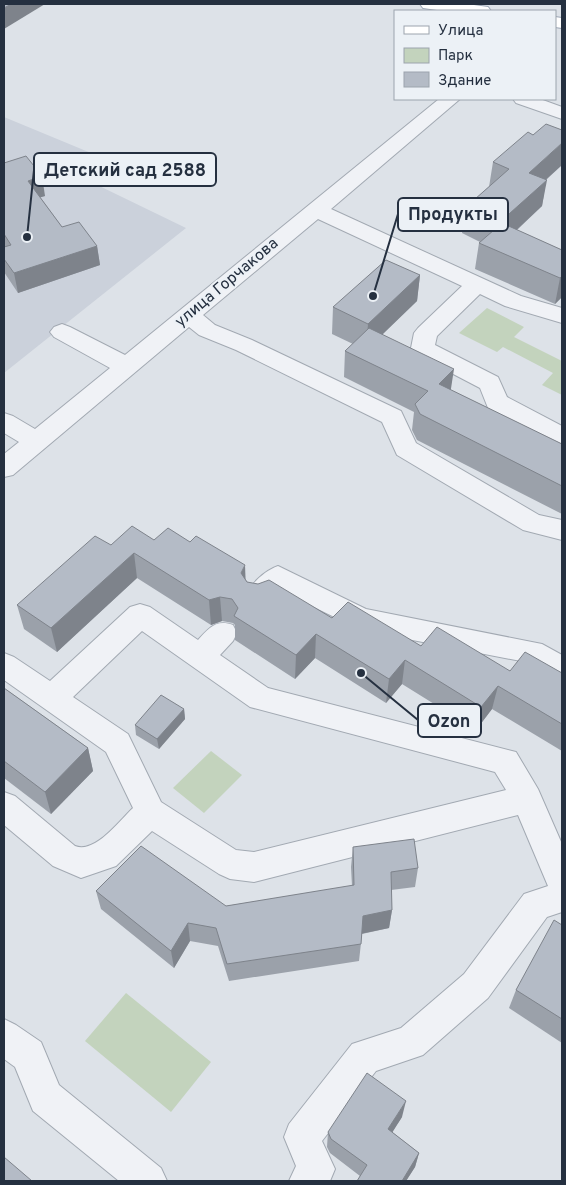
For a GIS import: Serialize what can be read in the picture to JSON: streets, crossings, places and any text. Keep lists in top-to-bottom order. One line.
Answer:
{"streets":{"street":["улица Горчакова"]},"places":["Детский сад 2588","Продукты","Ozon"],"legend":["Улица","Парк","Здание"]}
